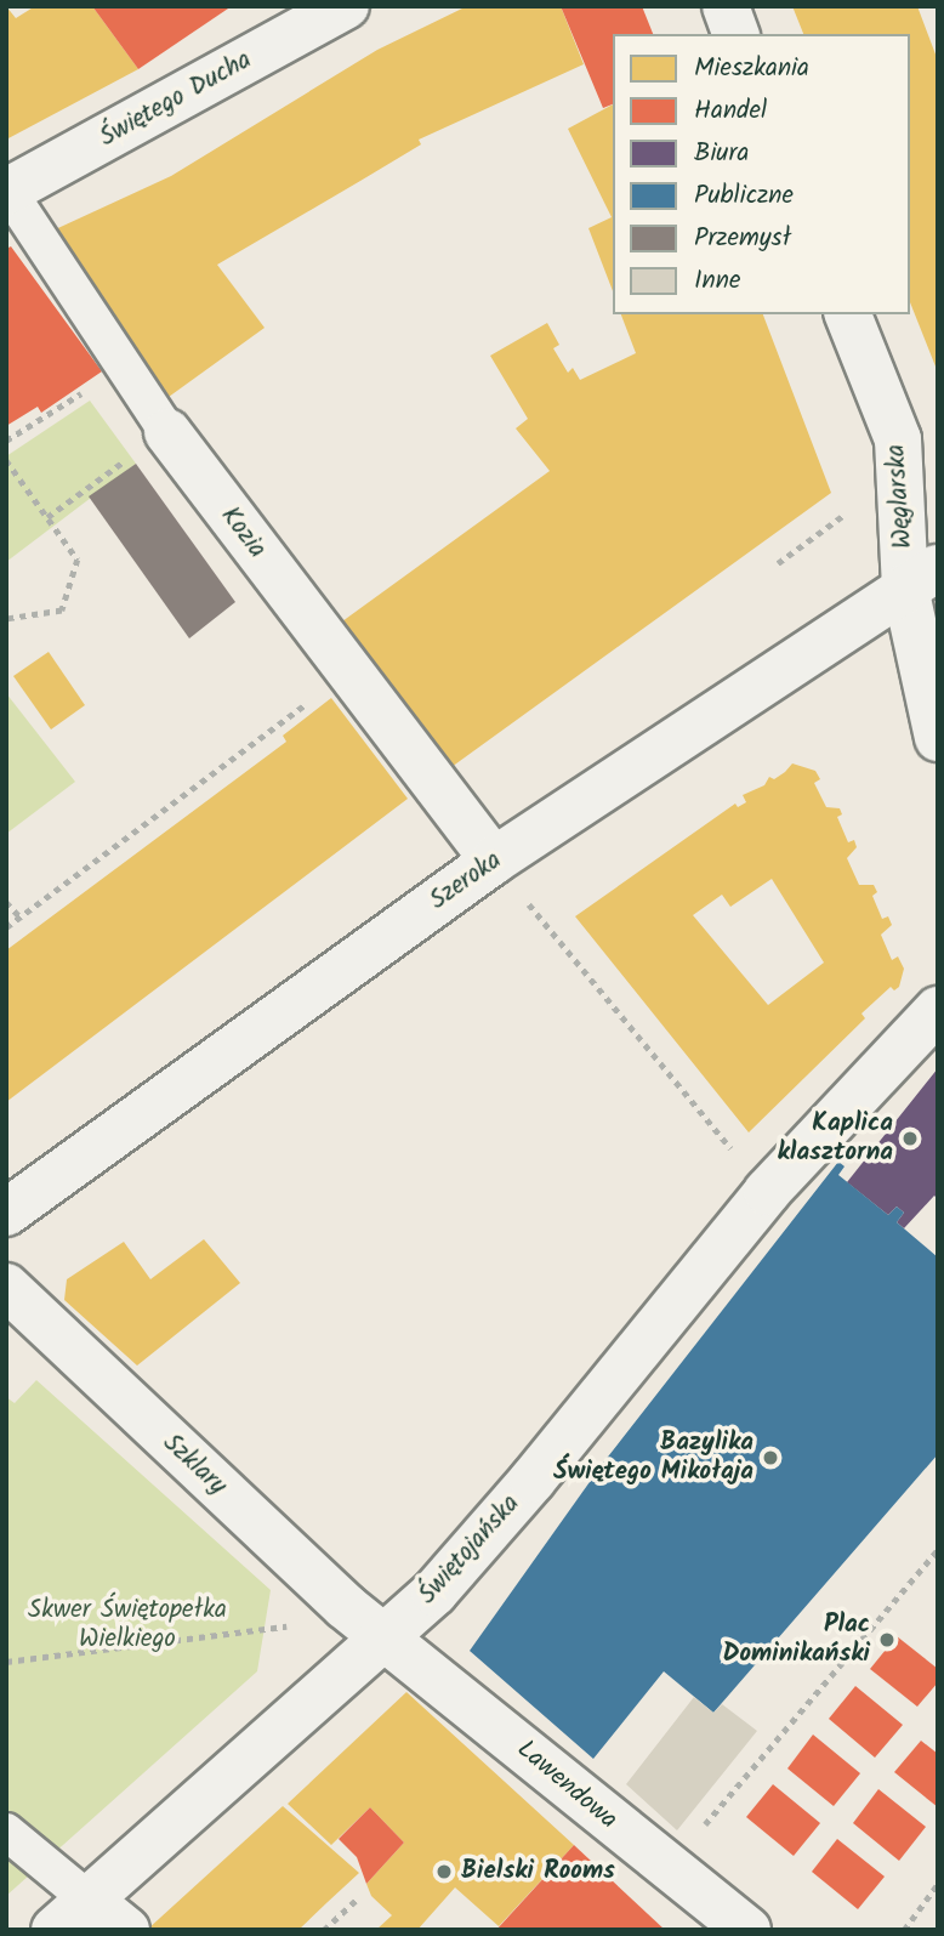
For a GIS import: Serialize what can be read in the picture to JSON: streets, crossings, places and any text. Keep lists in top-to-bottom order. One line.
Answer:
{"streets":{"street":["Świętego Ducha","Węglarska","Kozia","Szeroka","Szklary","Świętojańska","Lawendowa"]},"crossings":[["Świętego Ducha","Kozia"],["Węglarska","Szeroka"],["Kozia","Szeroka"],["Szklary","Świętojańska"],["Szklary","Lawendowa"],["Świętojańska","Lawendowa"]],"parks":["Skwer Świętopełka Wielkiego"],"places":["Kaplica klasztorna","Bazylika Świętego Mikołaja","Plac Dominikański","Bielski Rooms"],"legend":["Mieszkania","Handel","Biura","Publiczne","Przemysł","Inne"]}
